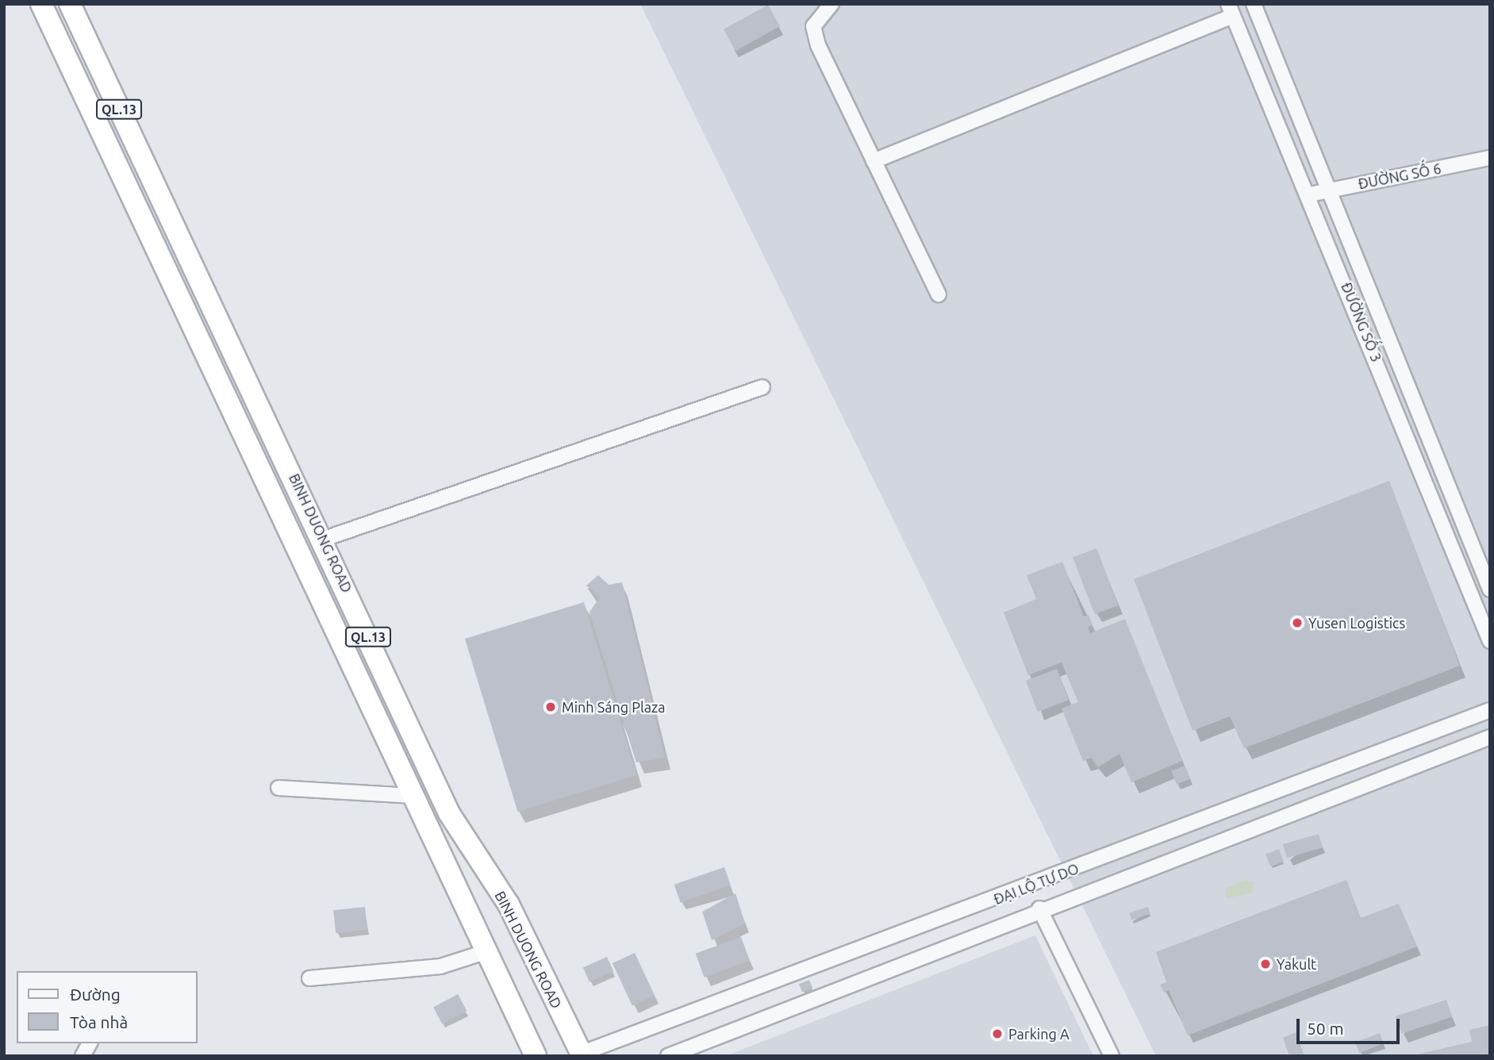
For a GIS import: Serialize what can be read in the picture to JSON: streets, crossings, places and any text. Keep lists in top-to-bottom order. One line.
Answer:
{"streets":{"highway":["QL.13","BINH DUONG ROAD"],"street":["ĐƯỜNG SỐ 6","ĐƯỜNG SỐ 3","ĐẠI LỘ TỰ DO"]},"crossings":[["ĐƯỜNG SỐ 6","ĐƯỜNG SỐ 3"],["BINH DUONG ROAD","ĐẠI LỘ TỰ DO"]],"places":["Yusen Logistics","Minh Sáng Plaza","Yakult","Parking A"],"legend":["Đường","Tòa nhà"],"scale_bar":"50 m"}
